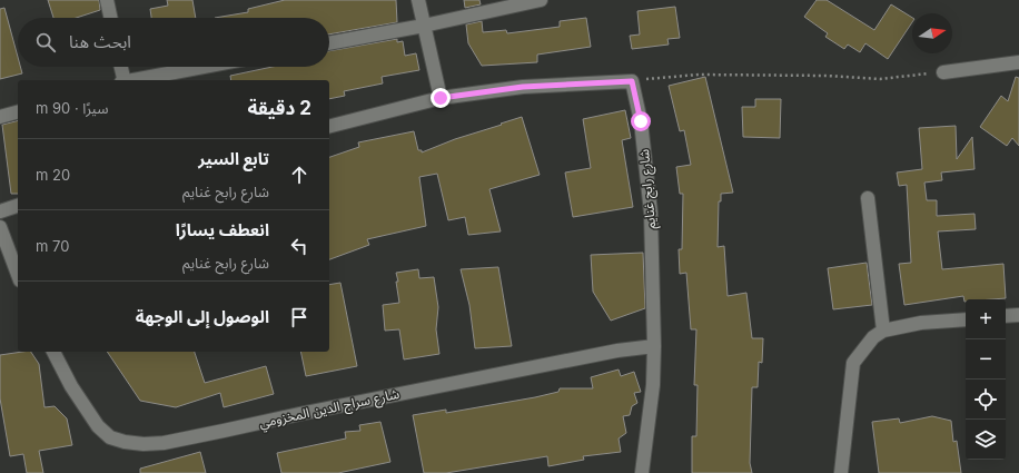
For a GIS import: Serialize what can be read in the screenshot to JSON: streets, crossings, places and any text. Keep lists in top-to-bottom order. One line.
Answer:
{"streets":{"street":["شارع رابح غنايم","شارع سراج الدين المخزومي"]},"crossings":[["شارع رابح غنايم","شارع سراج الدين المخزومي"]],"north":"right","page":{"search":"ابحث هنا","heading":["2 دقيقة","سيرًا · 90 m"],"list":[["تابع السير","شارع رابح غنايم","20 m"],["انعطف يسارًا","شارع رابح غنايم","70 m"],"الوصول إلى الوجهة"],"map_buttons":["+","−"]}}
